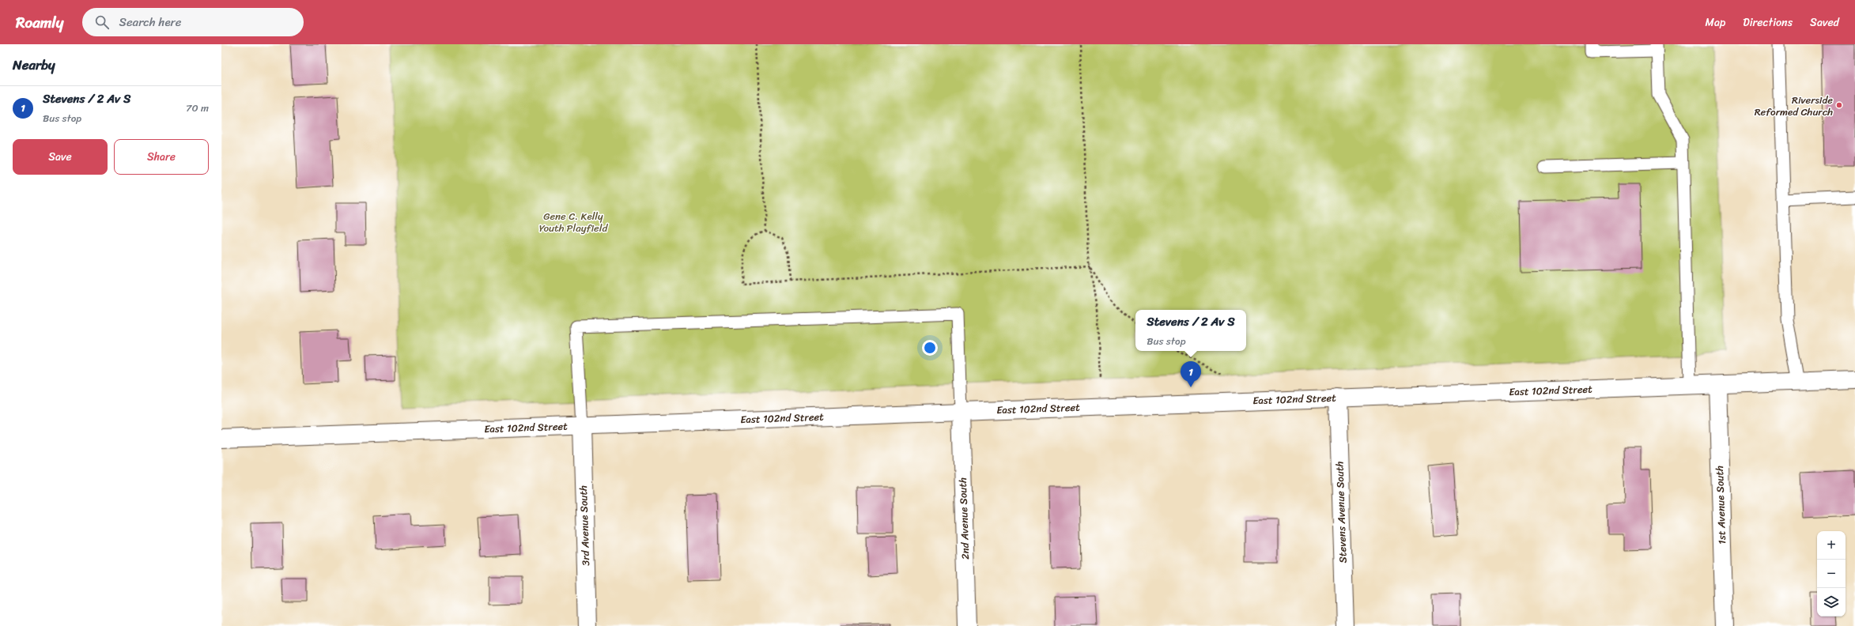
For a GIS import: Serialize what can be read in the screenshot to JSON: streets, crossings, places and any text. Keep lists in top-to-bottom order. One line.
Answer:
{"streets":{"street":["East 102nd Street","1st Avenue South","Stevens Avenue South","2nd Avenue South","3rd Avenue South"]},"crossings":[["East 102nd Street","1st Avenue South"],["East 102nd Street","Stevens Avenue South"],["East 102nd Street","2nd Avenue South"],["East 102nd Street","3rd Avenue South"]],"parks":["Gene C. Kelly Youth Playfield"],"places":["Riverside Reformed Church"],"page":{"header":"Roamly","search":"Search here","nav":["Map","Directions","Saved"],"heading":"Nearby","list":[{"mark":"1","name":"Stevens / 2 Av S","note":"Bus stop","value":"70 m"}],"buttons":["Save","Share"],"popup":["Stevens / 2 Av S","Bus stop"],"pins":"1","map_buttons":["+","−"]}}
